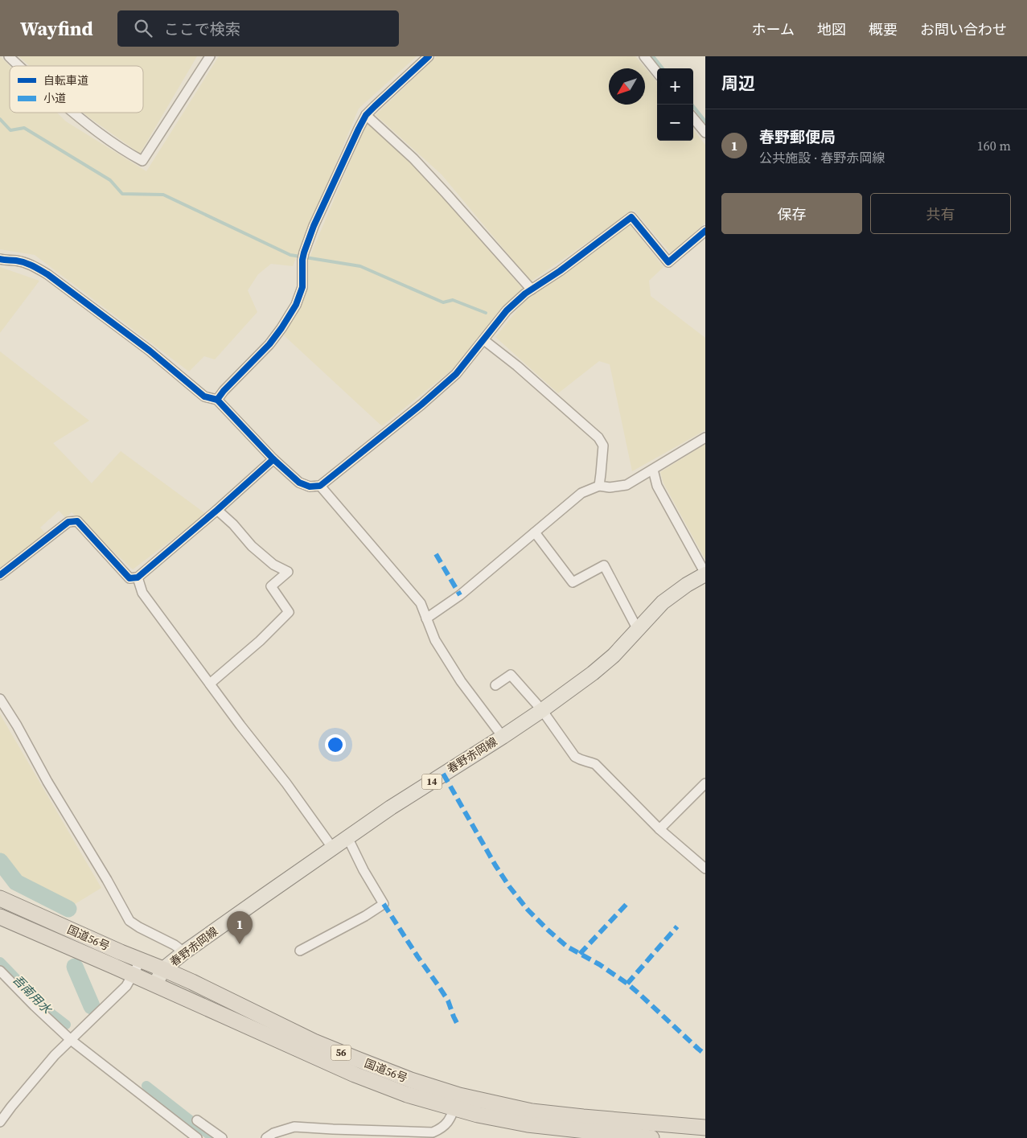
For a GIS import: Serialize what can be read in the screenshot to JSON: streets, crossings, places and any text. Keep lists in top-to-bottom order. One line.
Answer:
{"streets":{"highway":["国道56号","56"],"main road":["春野赤岡線","14"]},"crossings":[["春野赤岡線","国道56号"]],"water":["吾南用水"],"legend":["自転車道","小道"],"north":"bottom left","page":{"header":"Wayfind","search":"ここで検索","nav":["ホーム","地図","概要","お問い合わせ"],"heading":"周辺","map_buttons":["+","−"],"list":[{"mark":"1","name":"春野郵便局","note":"公共施設 · 春野赤岡線","value":"160 m"}],"buttons":["保存","共有"],"pins":"1"}}
